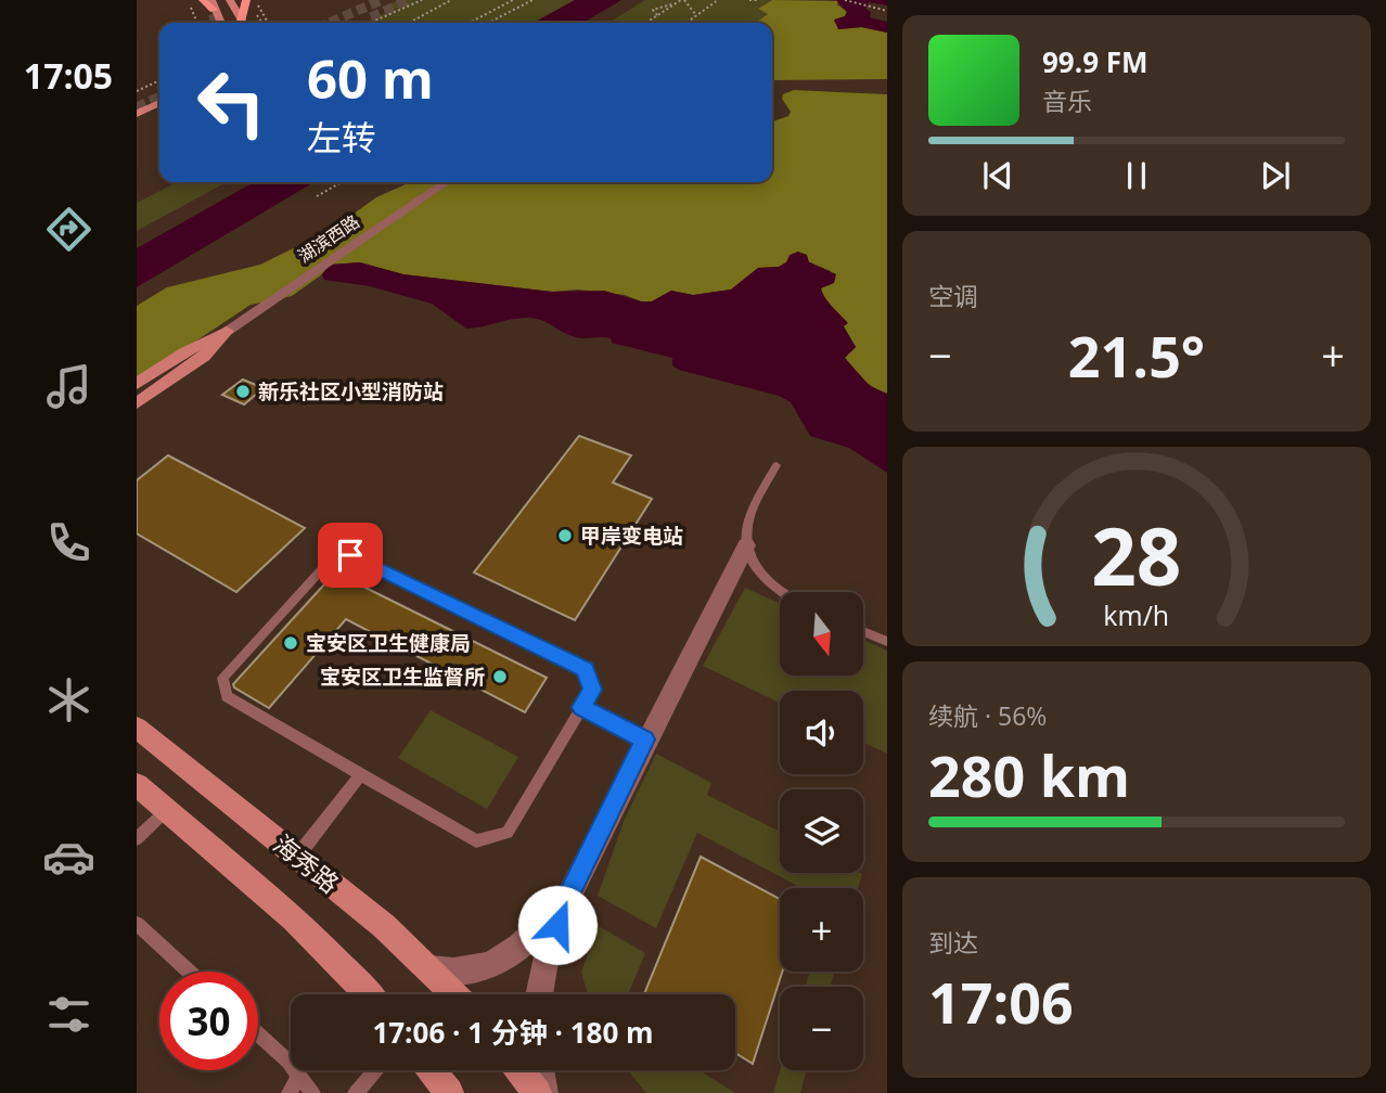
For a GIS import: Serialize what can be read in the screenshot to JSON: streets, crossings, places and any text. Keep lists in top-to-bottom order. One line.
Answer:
{"streets":{"main road":["湖滨西路","海秀路"]},"places":["新乐社区小型消防站","甲岸变电站","宝安区卫生健康局","宝安区卫生监督所"],"north":"bottom","page":{"tabs":"17:05","turn":["60 m","左转"],"song":["99.9 FM","音乐"],"tile":["空调",["续航 · 56%","280 km"],["到达","17:06"]],"heat":["−","21.5°","+"],"map_buttons":["+","−"],"limit":"30","trip":"17:06 · 1 分钟 · 180 m","gauge":["28","km/h"]}}
